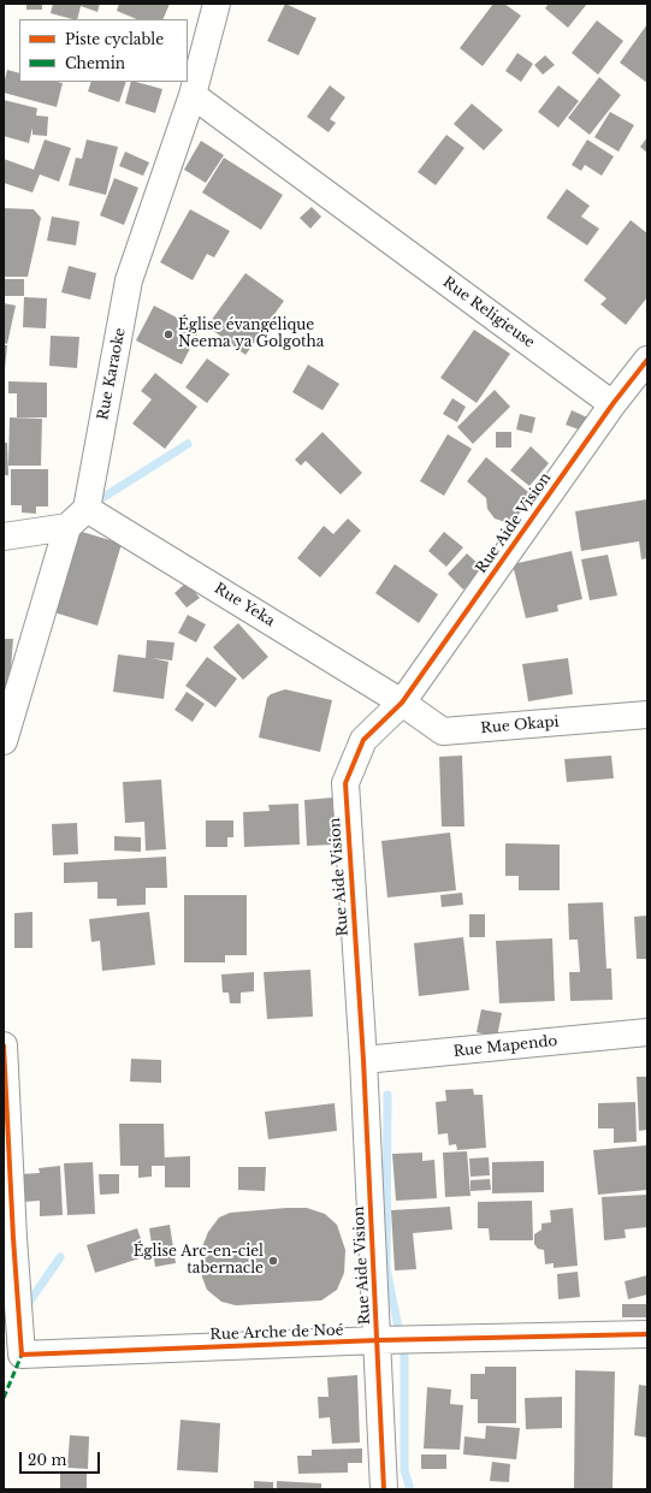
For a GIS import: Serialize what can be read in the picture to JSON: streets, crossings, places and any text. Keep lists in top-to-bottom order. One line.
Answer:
{"streets":{"street":["Rue Religieuse","Rue Karaoke","Rue Aide Vision","Rue Yeka","Rue Okapi","Rue Mapendo","Rue Arche de Noé"]},"crossings":[["Rue Religieuse","Rue Karaoke"],["Rue Religieuse","Rue Aide Vision"],["Rue Karaoke","Rue Yeka"],["Rue Aide Vision","Rue Yeka"],["Rue Aide Vision","Rue Okapi"],["Rue Aide Vision","Rue Mapendo"],["Rue Aide Vision","Rue Arche de Noé"],["Rue Yeka","Rue Okapi"]],"places":["Église évangélique Neema ya Golgotha","Église Arc-en-ciel tabernacle"],"legend":["Piste cyclable","Chemin"],"scale_bar":"20 m"}
